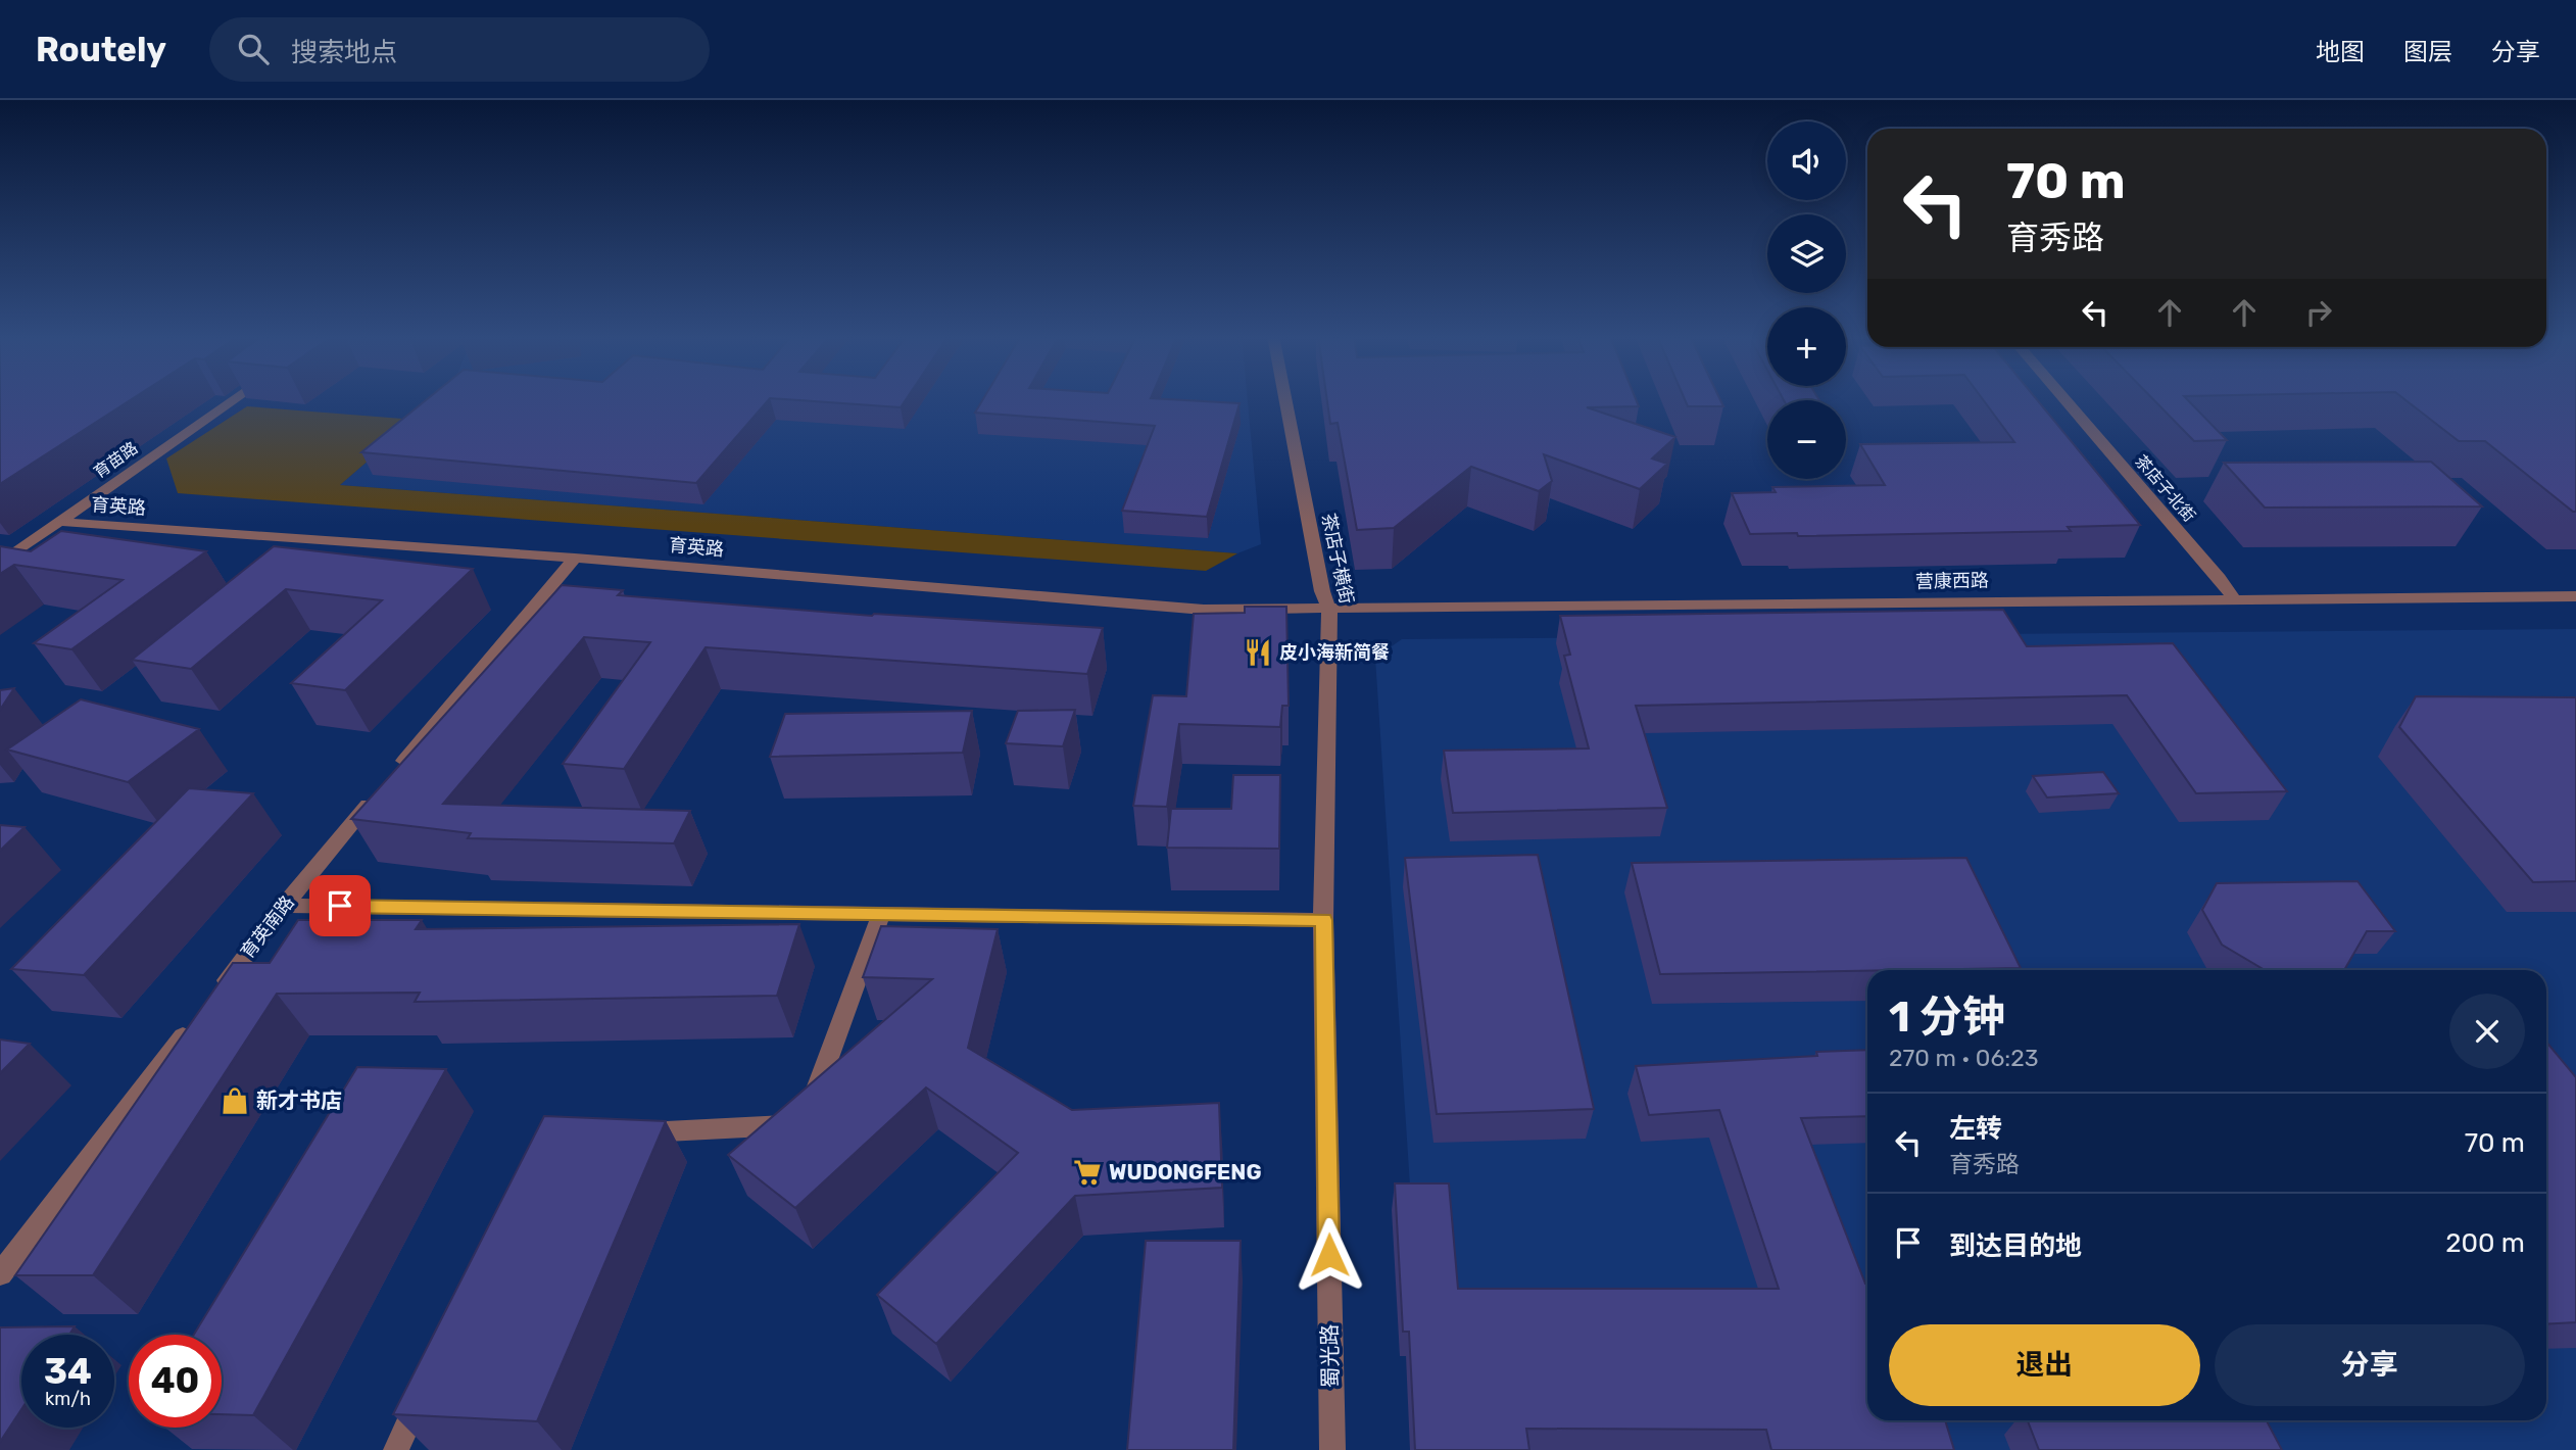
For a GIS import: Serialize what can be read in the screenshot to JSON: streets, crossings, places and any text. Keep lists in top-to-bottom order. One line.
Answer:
{"streets":{"street":["育苗路","茶店子北街","育英路","茶店子横街","营康西路","育英南路","蜀光路"]},"crossings":[["育苗路","育英路"],["茶店子北街","营康西路"],["育英路","茶店子横街"],["育英路","营康西路"],["育英路","育英南路"],["茶店子横街","营康西路"],["茶店子横街","蜀光路"]],"places":{"restaurant":["皮小海新简餐"],"shop":["新才书店"],"supermarket":["WUDONGFENG"]},"page":{"header":"Routely","search":"搜索地点","nav":["地图","图层","分享"],"map_buttons":["+","−"],"turn":["70 m","育秀路"],"heading":["1 分钟","270 m · 06:23"],"list":[{"name":"左转","note":"育秀路","value":"70 m"},{"name":"到达目的地","value":"200 m"}],"buttons":["退出","分享"],"speed":"34 km/h","limit":"40"}}
